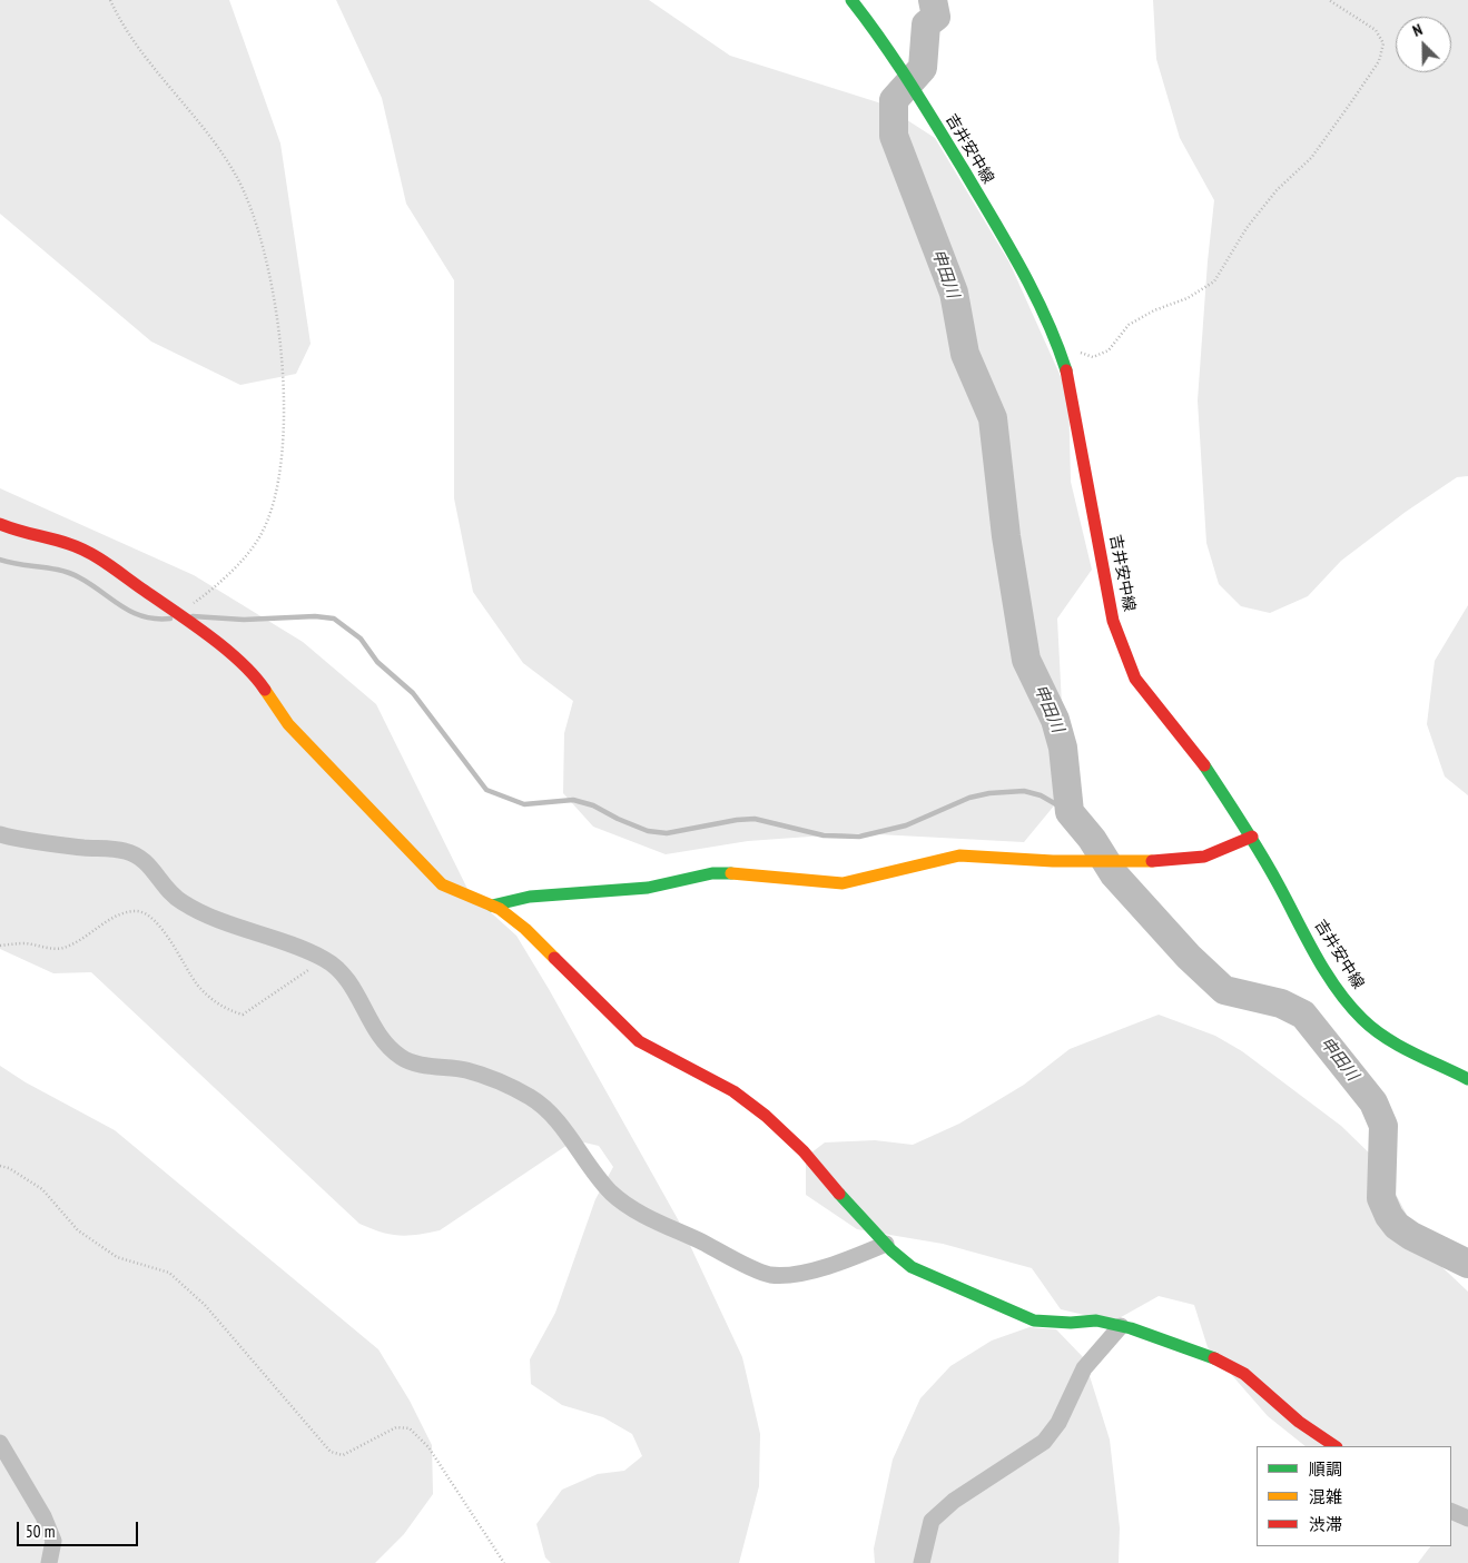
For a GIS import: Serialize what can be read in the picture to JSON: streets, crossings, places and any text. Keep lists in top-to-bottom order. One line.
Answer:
{"streets":{"street":["吉井安中線"]},"water":["申田川"],"legend":["順調","混雑","渋滞"],"scale_bar":"50 m","north":"top left"}
